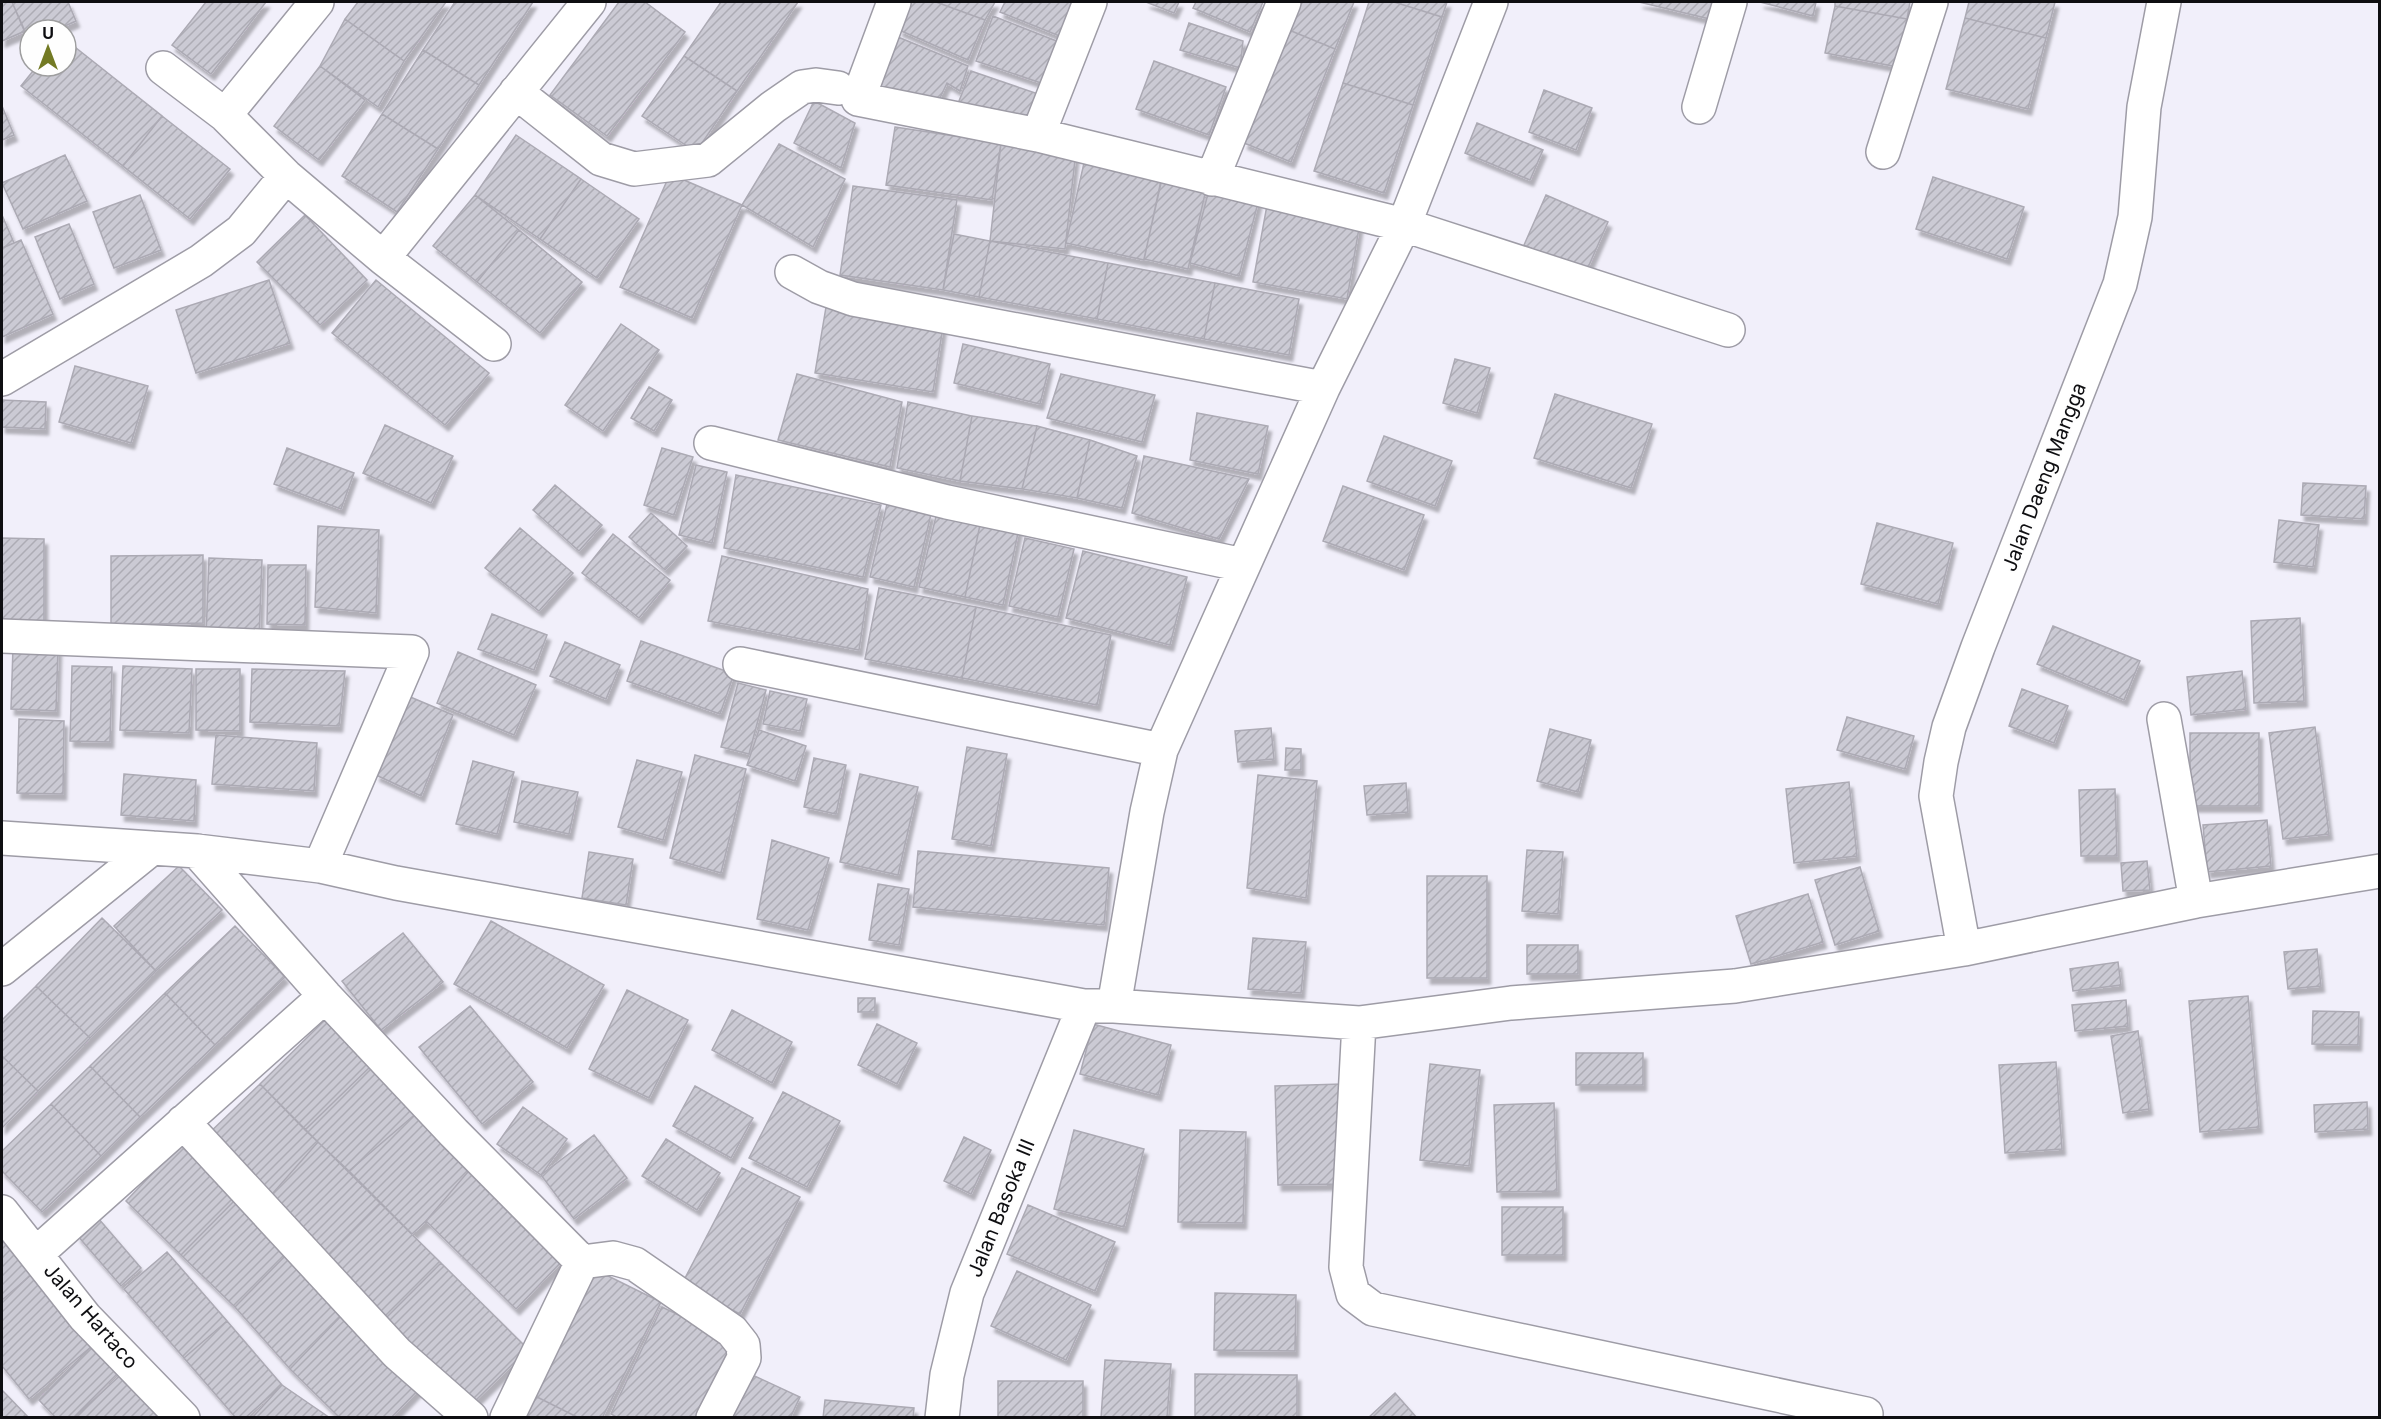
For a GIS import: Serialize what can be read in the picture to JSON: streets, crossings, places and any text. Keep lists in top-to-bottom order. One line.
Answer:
{"streets":{"street":["Jalan Daeng Mangga","Jalan Basoka III","Jalan Hartaco"]},"north":"top"}
